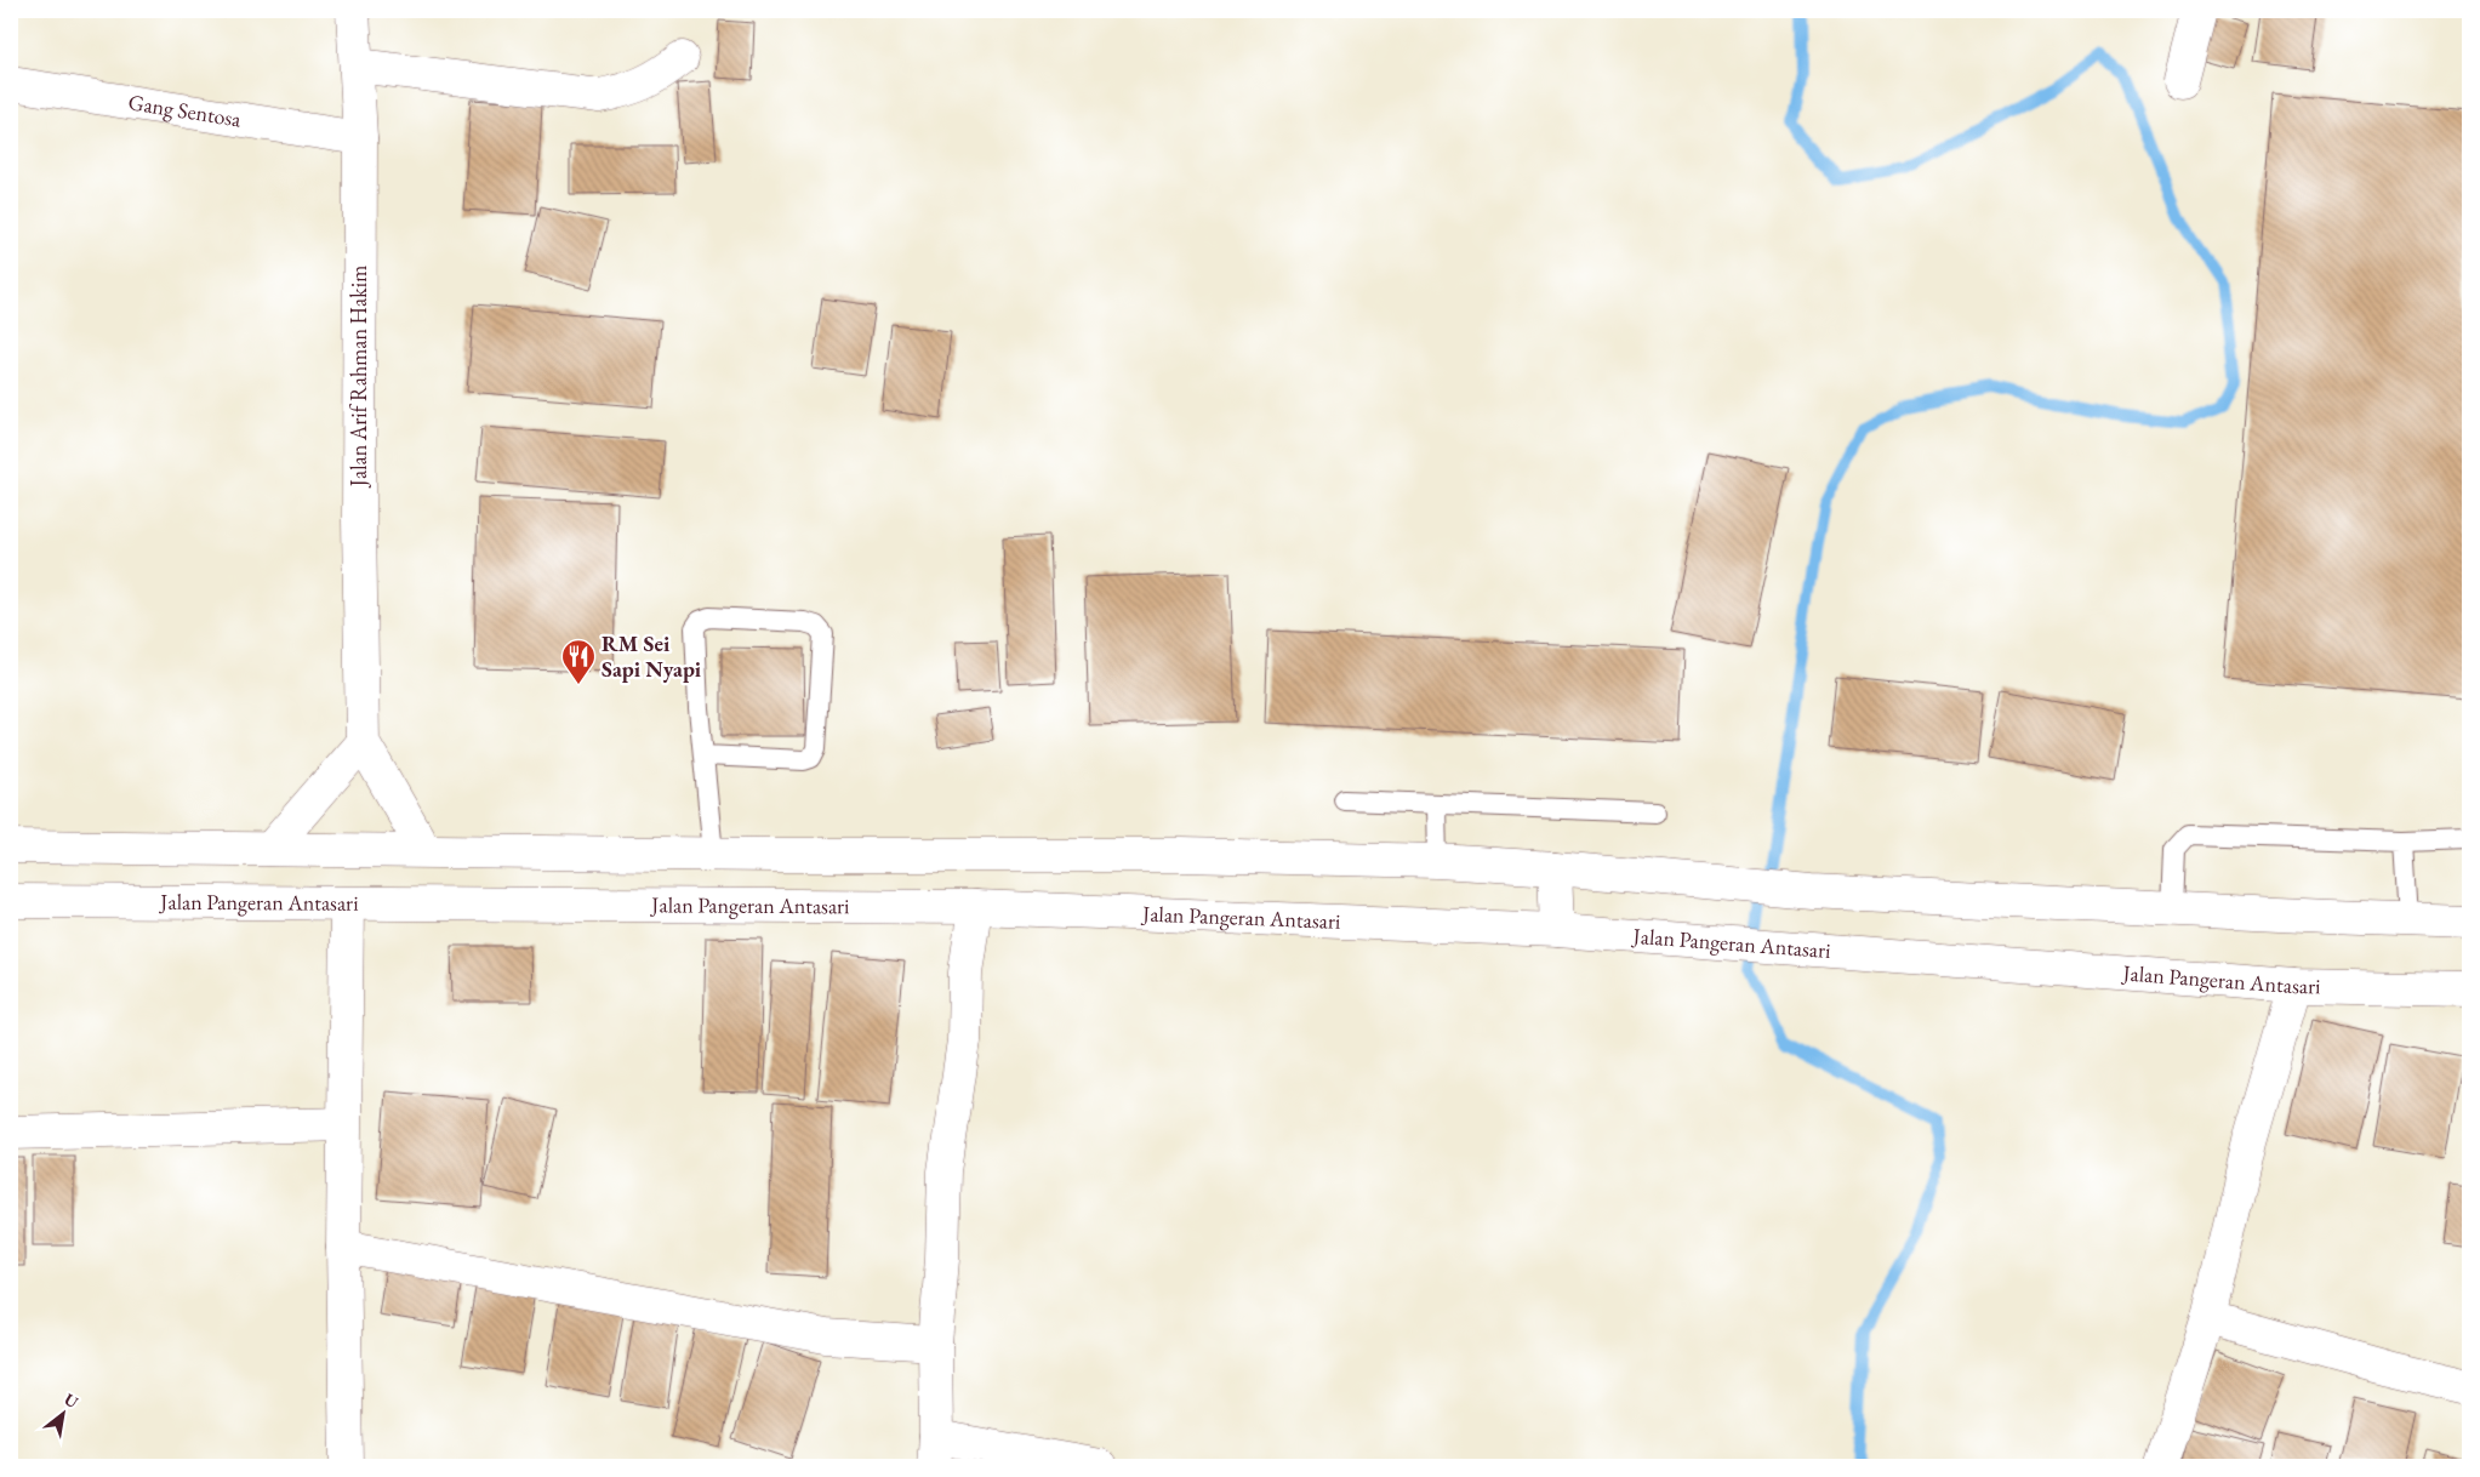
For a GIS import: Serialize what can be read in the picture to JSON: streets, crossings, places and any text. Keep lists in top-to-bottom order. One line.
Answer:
{"streets":{"main road":["Gang Sentosa","Jalan Arif Rahman Hakim","Jalan Pangeran Antasari"]},"crossings":[["Gang Sentosa","Jalan Arif Rahman Hakim"]],"places":{"restaurant":["RM Sei Sapi Nyapi"]},"north":"top right"}
